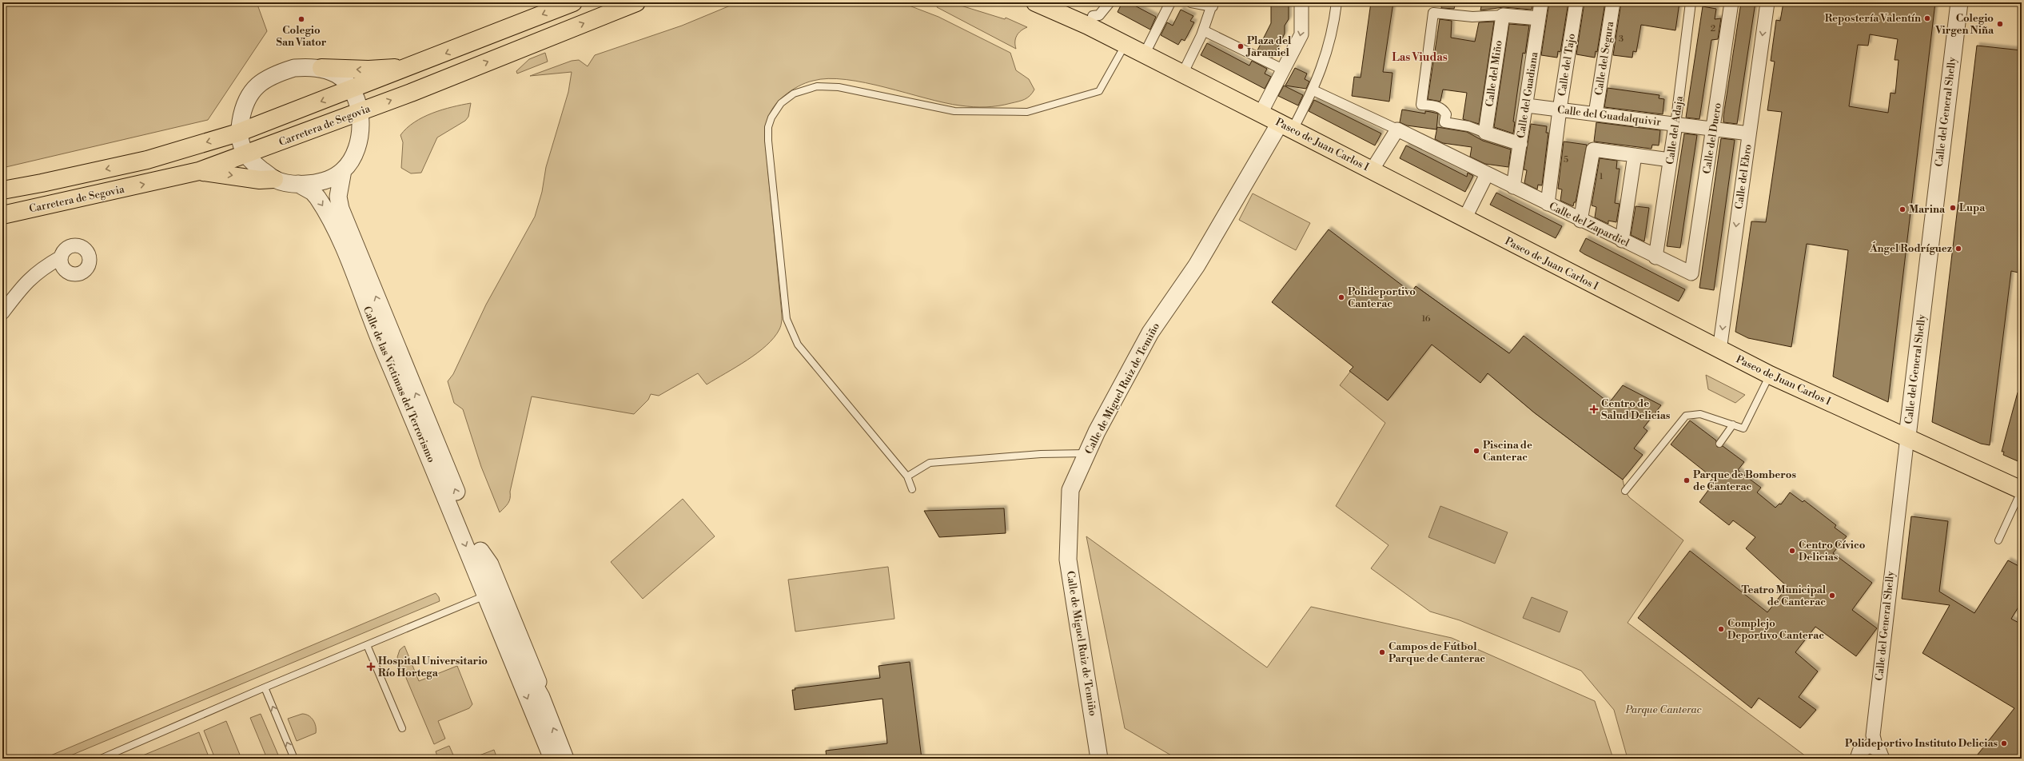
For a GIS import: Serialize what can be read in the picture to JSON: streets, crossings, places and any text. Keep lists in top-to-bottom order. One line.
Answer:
{"streets":{"main road":["Carretera de Segovia","Paseo de Juan Carlos I"],"street":["Calle del Segura","Calle del Tajo","Calle del Miño","Calle del Guadiana","Calle del General Shelly","Calle del Guadalquivir","Calle del Adaja","Calle del Duero","Calle del Ebro","Calle del Zapardiel","Calle de las Víctimas del Terrorismo","Calle de Miguel Ruiz de Temiño"]},"crossings":[["Calle del Segura","Calle del Guadalquivir"],["Calle del Tajo","Calle del Guadalquivir"],["Calle del Tajo","Calle del Zapardiel"],["Calle del Guadiana","Calle del Guadalquivir"],["Calle del Guadiana","Calle del Zapardiel"],["Calle del General Shelly","Paseo de Juan Carlos I"],["Calle del Guadalquivir","Calle del Adaja"],["Calle del Guadalquivir","Calle del Duero"],["Calle del Guadalquivir","Calle del Ebro"],["Calle del Adaja","Calle del Zapardiel"],["Calle del Duero","Calle del Zapardiel"],["Paseo de Juan Carlos I","Calle del Ebro"],["Paseo de Juan Carlos I","Calle de Miguel Ruiz de Temiño"]],"one_way":["Calle del Ebro"],"districts":["Las Viudas"],"parks":["Parque Canterac"],"places":{"other":["Repostería Valentín","Colegio San Viator","Colegio Virgen Niña","Plaza del Jaramiel","Lupa","Marina","Ángel Rodríguez","Polideportivo Canterac","Piscina de Canterac","Parque de Bomberos de Canterac","Centro Cívico Delicias","Teatro Municipal de Canterac","Complejo Deportivo Canterac","Campos de Fútbol Parque de Canterac","Polideportivo Instituto Delicias"],"health":["Centro de Salud Delicias","Hospital Universitario Río Hortega"]},"house_numbers":["2","3","5","1","16"]}
